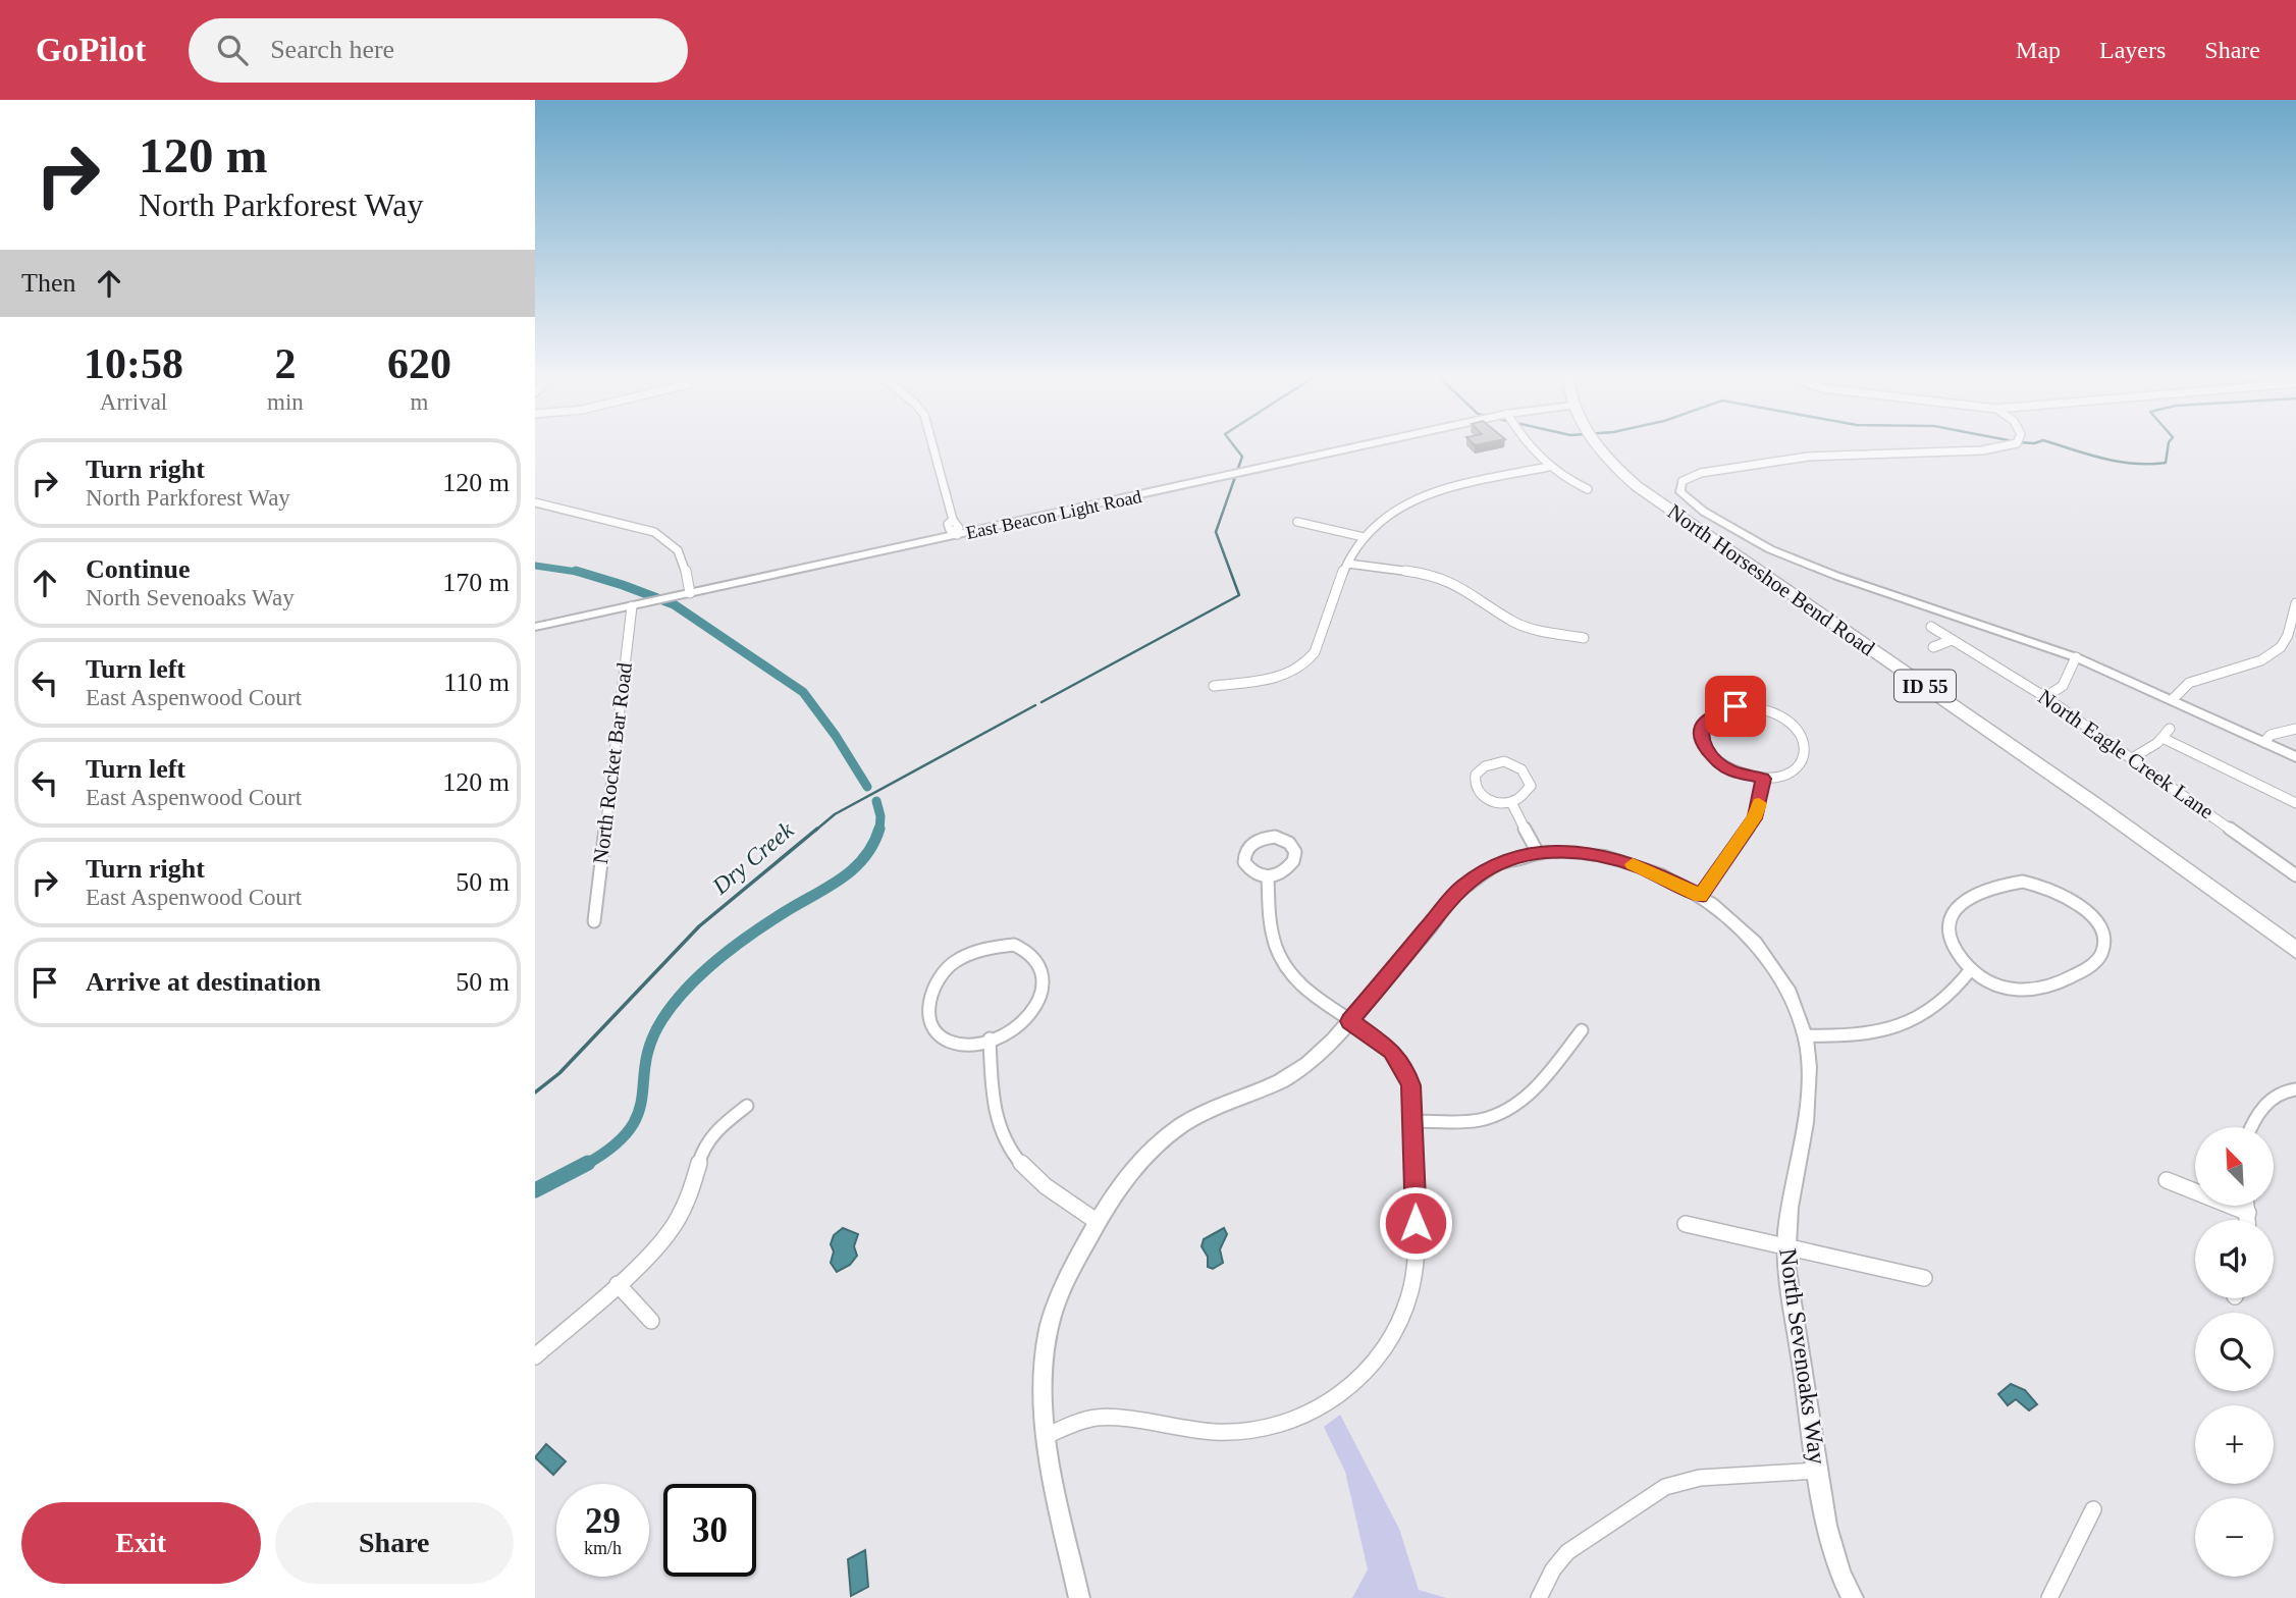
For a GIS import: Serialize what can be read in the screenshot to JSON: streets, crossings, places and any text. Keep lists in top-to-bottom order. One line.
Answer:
{"streets":{"highway":["North Horseshoe Bend Road","ID 55"],"main road":["East Beacon Light Road"],"street":["North Eagle Creek Lane","North Rocket Bar Road","North Sevenoaks Way"]},"crossings":[["East Beacon Light Road","North Rocket Bar Road"]],"water":["Dry Creek"],"north":"top left","page":{"header":"GoPilot","search":"Search here","nav":["Map","Layers","Share"],"turn":["120 m","North Parkforest Way"],"then":"Then","eta":["10:58","Arrival","2","min","620","m"],"list":[{"name":"Turn right","note":"North Parkforest Way","value":"120 m"},{"name":"Continue","note":"North Sevenoaks Way","value":"170 m"},{"name":"Turn left","note":"East Aspenwood Court","value":"110 m"},{"name":"Turn left","note":"East Aspenwood Court","value":"120 m"},{"name":"Turn right","note":"East Aspenwood Court","value":"50 m"},{"name":"Arrive at destination","value":"50 m"}],"map_buttons":["+","−"],"speed":"29 km/h","limit":"30","buttons":["Exit","Share"]}}
